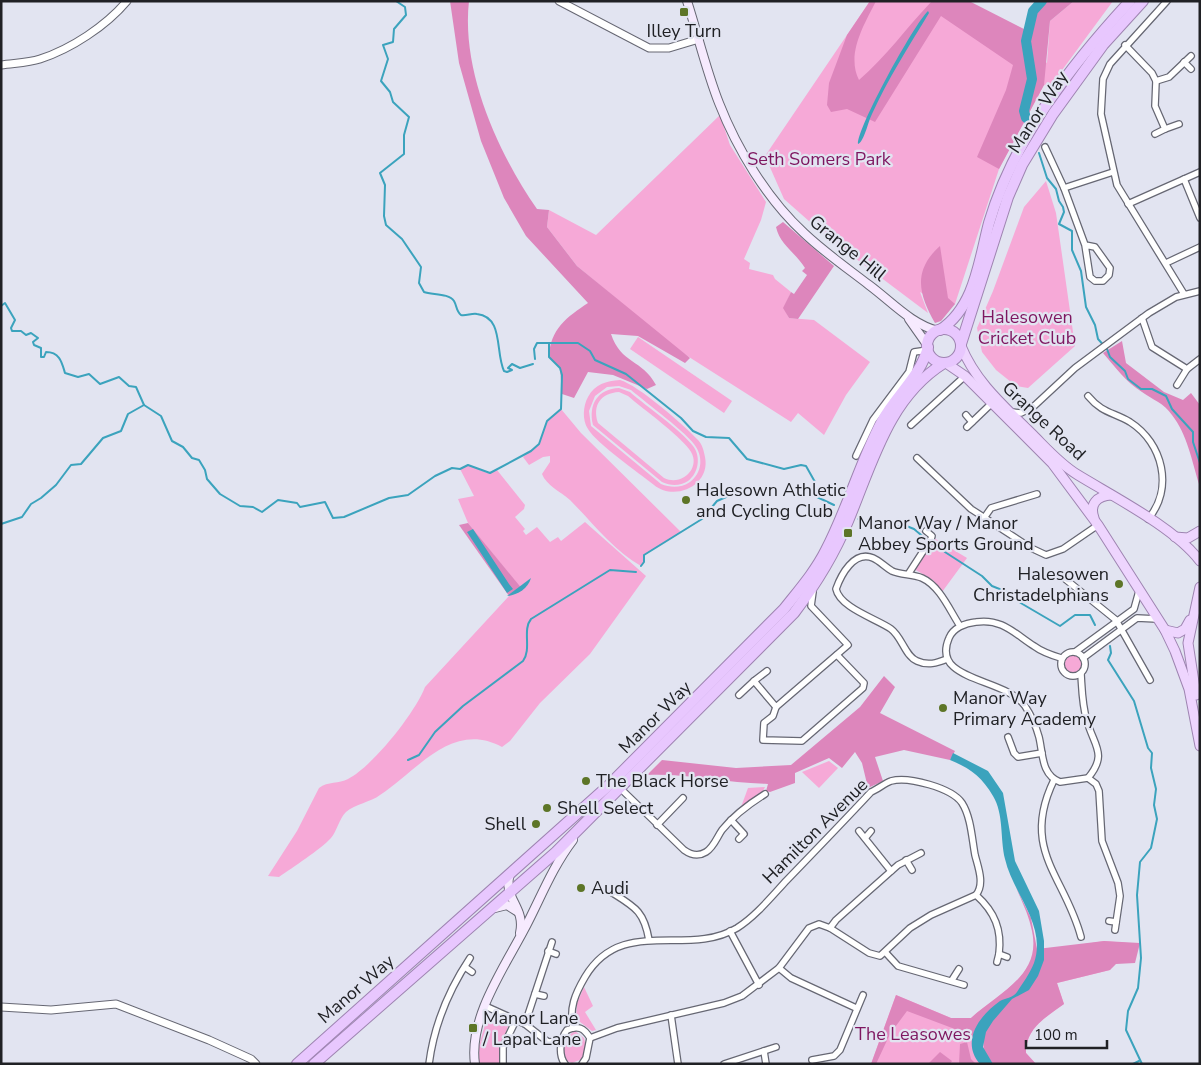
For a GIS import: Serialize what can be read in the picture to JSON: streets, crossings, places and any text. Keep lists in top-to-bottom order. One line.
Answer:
{"streets":{"highway":["Manor Way"],"main road":["Grange Hill","Grange Road"],"street":["Hamilton Avenue"]},"crossings":[["Manor Way","Grange Hill"],["Manor Way","Grange Road"],["Grange Hill","Grange Road"]],"parks":["Seth Somers Park","Halesowen Cricket Club","The Leasowes"],"places":{"transit":["Illey Turn","Manor Way / Manor Abbey Sports Ground","Manor Lane / Lapal Lane"],"other":["Halesown Athletic and Cycling Club","Halesowen Christadelphians","Manor Way Primary Academy","The Black Horse","Shell Select","Shell","Audi"]},"scale_bar":"100 m"}
